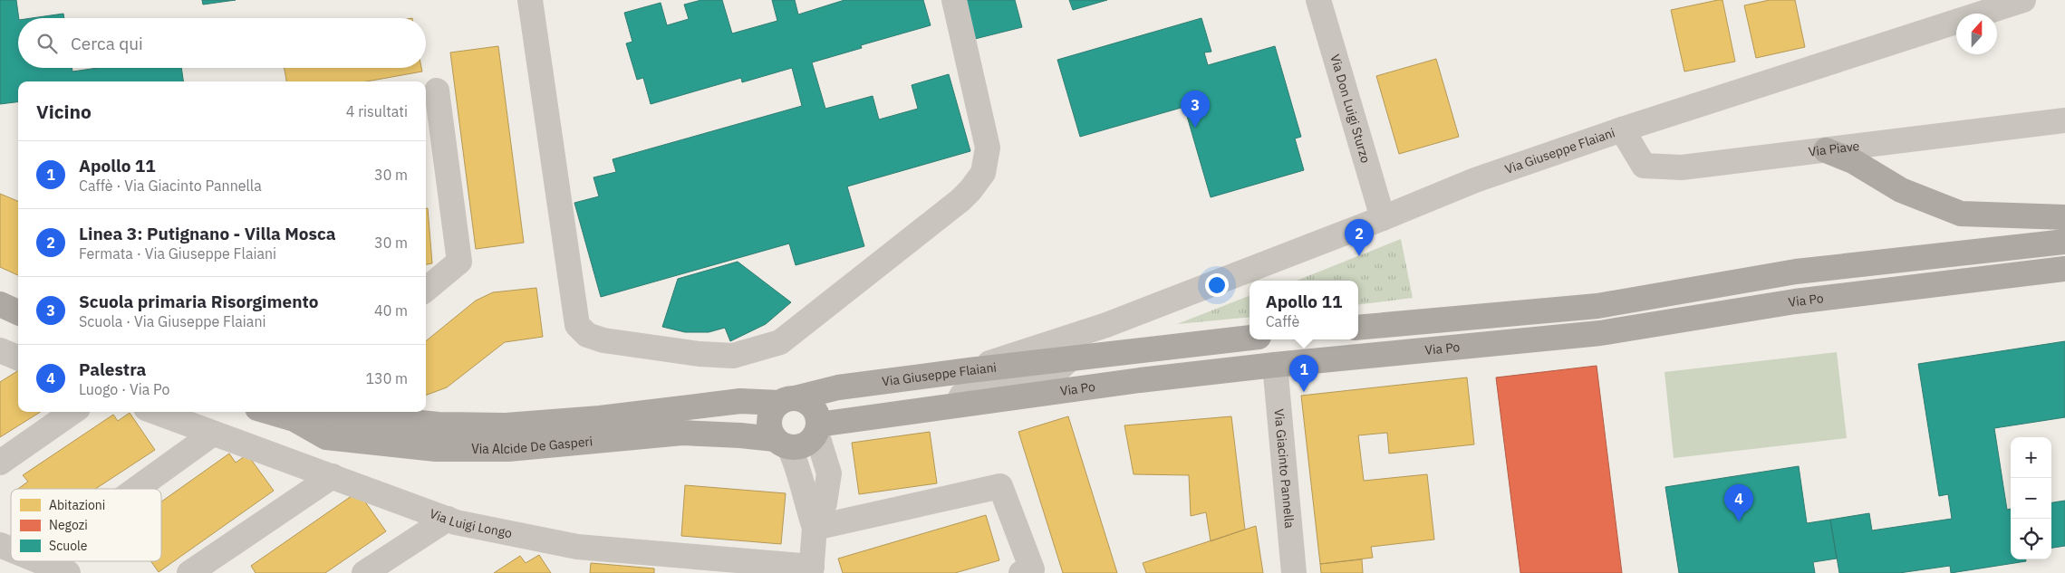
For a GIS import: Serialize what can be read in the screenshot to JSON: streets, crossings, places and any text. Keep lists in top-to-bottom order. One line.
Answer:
{"streets":{"main road":["Via Giuseppe Flaiani","Via Po","Via Alcide De Gasperi"],"street":["Via Don Luigi Sturzo","Via Piave","Via Giacinto Pannella","Via Luigi Longo"]},"crossings":[["Via Don Luigi Sturzo","Via Giuseppe Flaiani"],["Via Piave","Via Giuseppe Flaiani"],["Via Giuseppe Flaiani","Via Po"],["Via Giuseppe Flaiani","Via Alcide De Gasperi"],["Via Po","Via Alcide De Gasperi"],["Via Po","Via Giacinto Pannella"]],"legend":["Abitazioni","Negozi","Scuole"],"north":"top","page":{"search":"Cerca qui","heading":["Vicino","4 risultati"],"pins":["3","2","1","4"],"list":[{"mark":"1","name":"Apollo 11","note":"Caffè · Via Giacinto Pannella","value":"30 m"},{"mark":"2","name":"Linea 3: Putignano - Villa Mosca","note":"Fermata · Via Giuseppe Flaiani","value":"30 m"},{"mark":"3","name":"Scuola primaria Risorgimento","note":"Scuola · Via Giuseppe Flaiani","value":"40 m"},{"mark":"4","name":"Palestra","note":"Luogo · Via Po","value":"130 m"}],"popup":["Apollo 11","Caffè"],"map_buttons":["+","−"]}}
